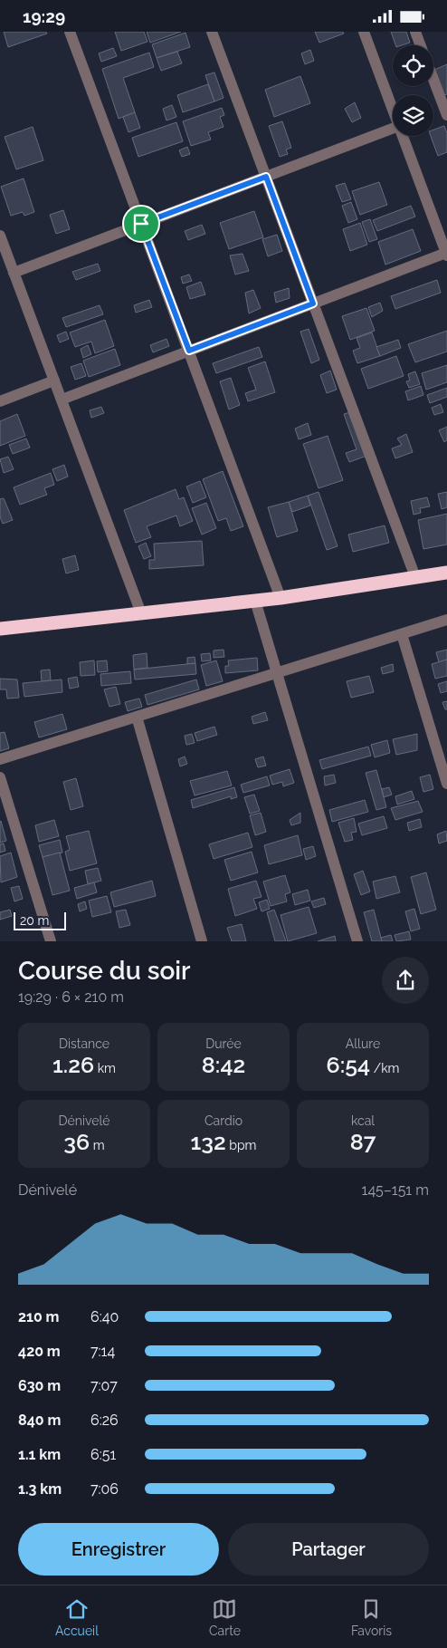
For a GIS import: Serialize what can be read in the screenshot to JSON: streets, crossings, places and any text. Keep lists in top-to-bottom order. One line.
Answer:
{"scale_bar":"20 m","page":{"status":"19:29","scale":"20 m","heading":["Course du soir","19:29 · 6 × 210 m"],"stats":[["Distance","1.26 km"],["Durée","8:42"],["Allure","6:54 /km"],["Dénivelé","36 m"],["Cardio","132 bpm"],["kcal","87"]],"chart":["Dénivelé","145–151 m"],"list":[{"name":"210 m","note":"6:40"},{"name":"420 m","note":"7:14"},{"name":"630 m","note":"7:07"},{"name":"840 m","note":"6:26"},{"name":"1.1 km","note":"6:51"},{"name":"1.3 km","note":"7:06"}],"buttons":["Enregistrer","Partager"],"tabs":["Accueil","Carte","Favoris"]}}
